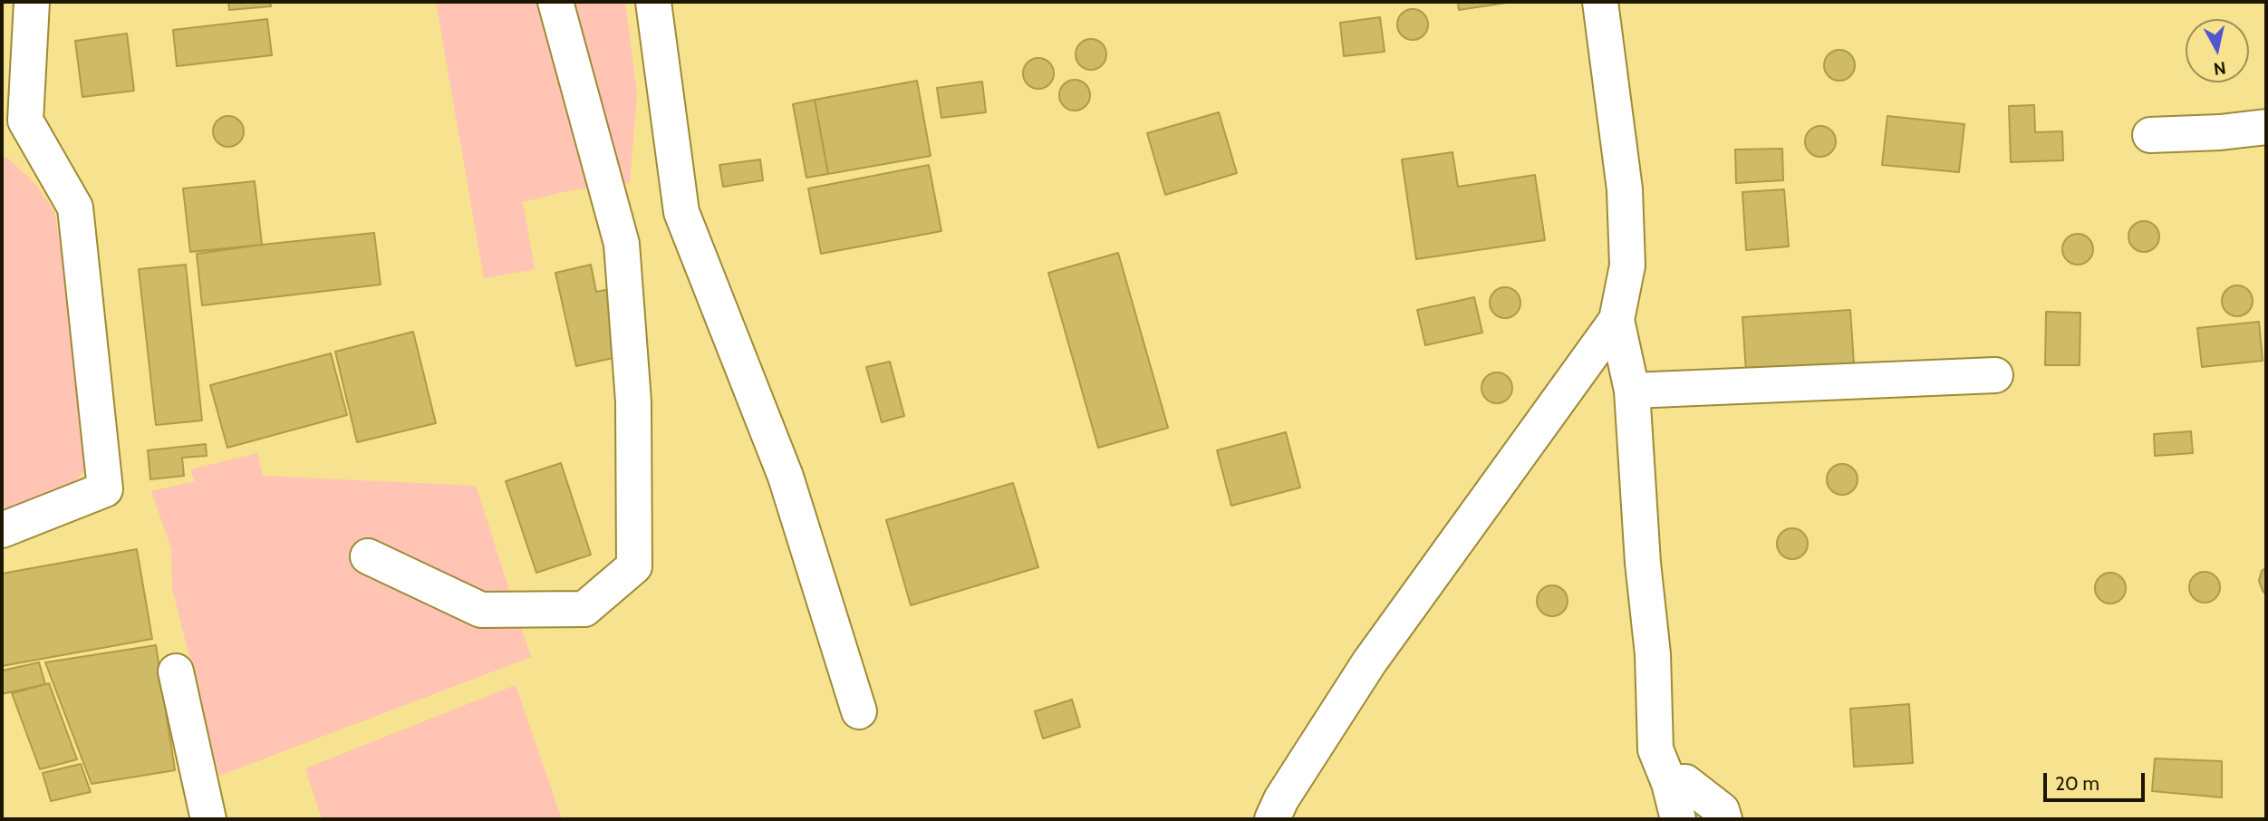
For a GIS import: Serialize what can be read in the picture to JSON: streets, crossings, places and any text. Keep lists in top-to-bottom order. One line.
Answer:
{"scale_bar":"20 m","north":"bottom"}
